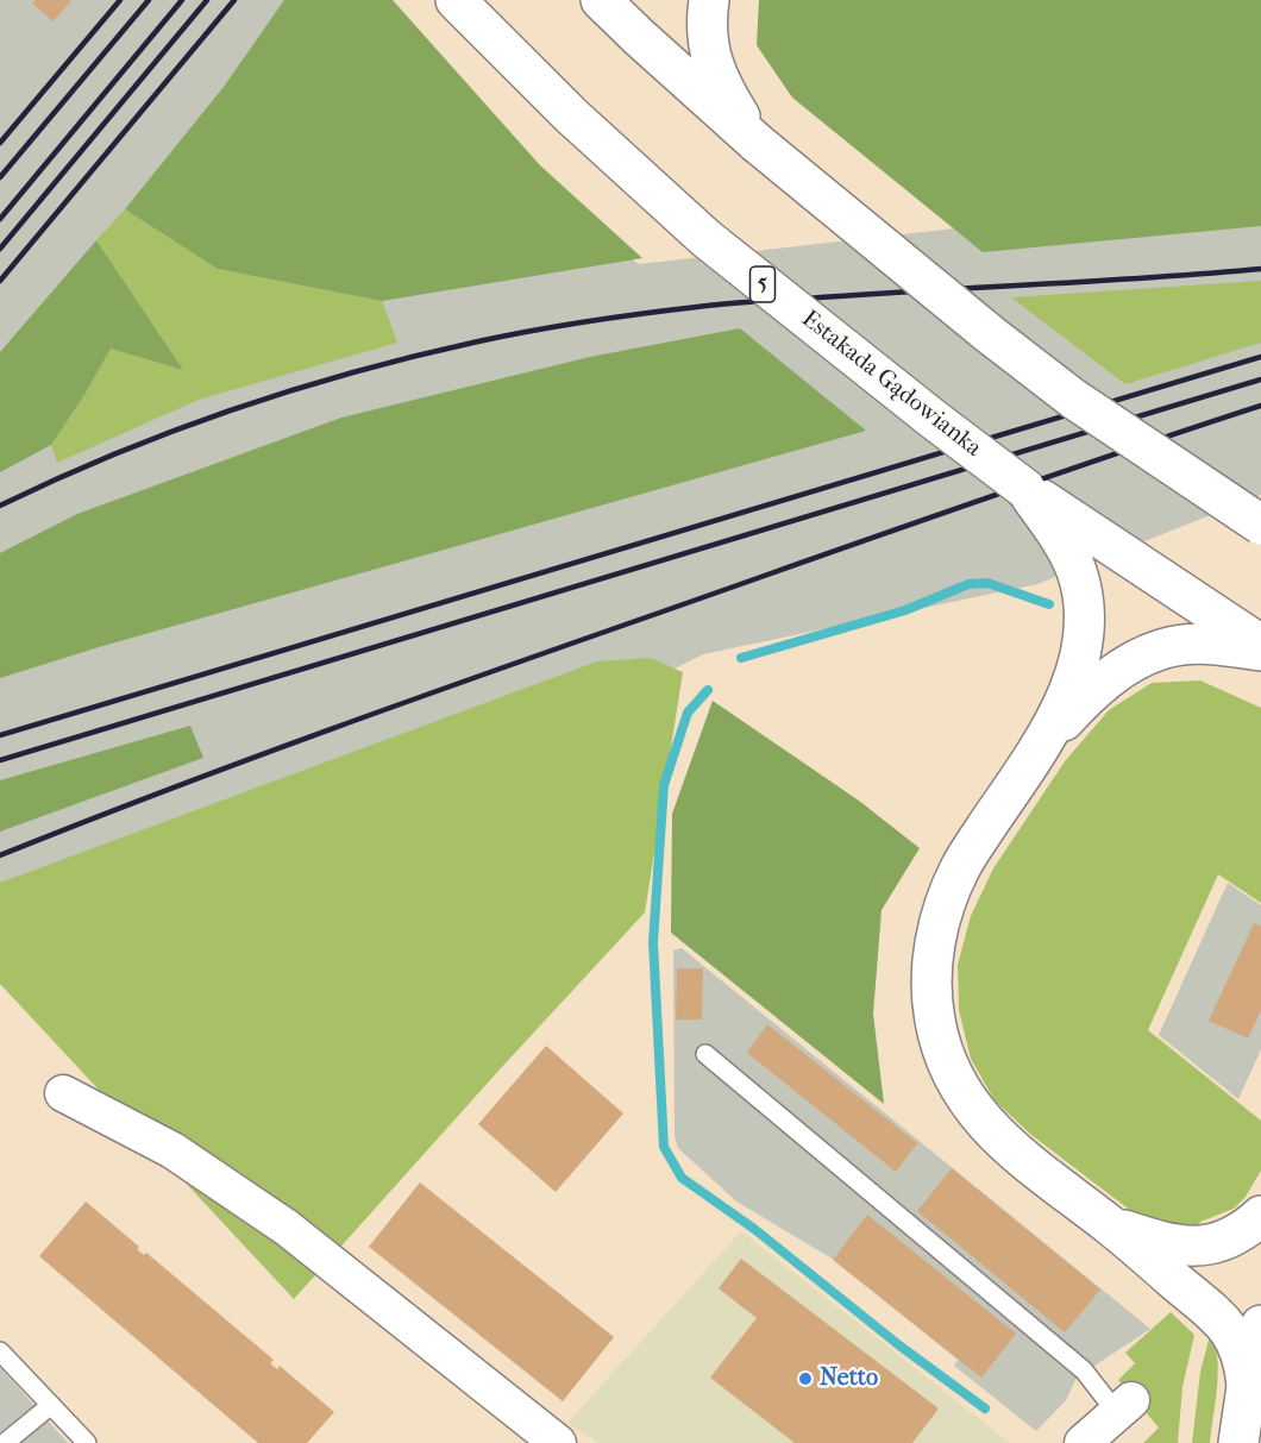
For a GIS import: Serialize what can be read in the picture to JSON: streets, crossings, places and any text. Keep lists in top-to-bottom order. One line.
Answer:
{"streets":{"main road":["5","Estakada Gądowianka"]},"places":["Netto"]}
